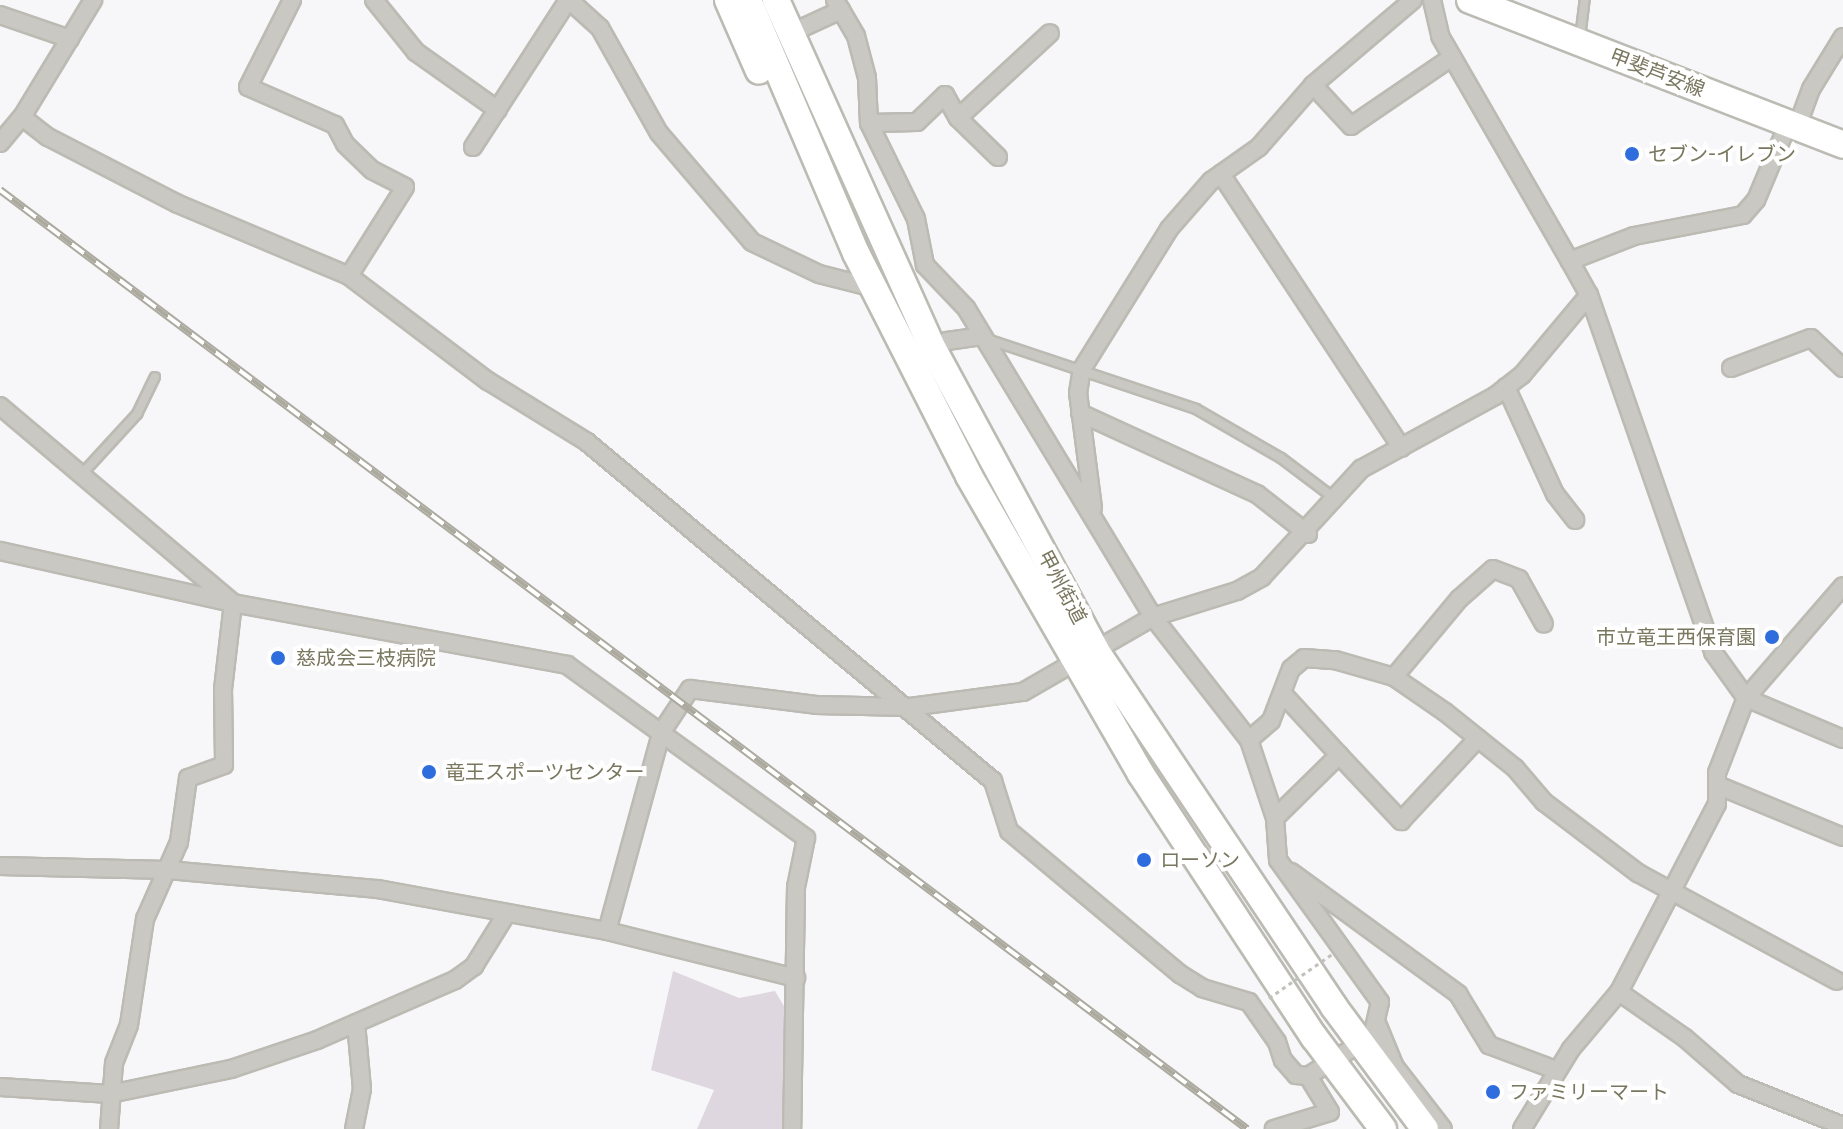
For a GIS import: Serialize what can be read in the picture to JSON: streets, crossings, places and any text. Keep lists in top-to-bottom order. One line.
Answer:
{"streets":{"main road":["甲斐芦安線","甲州街道"]},"places":["セブン-イレブン","市立竜王西保育園","慈成会三枝病院","竜王スポーツセンター","ローソン","ファミリーマート"]}
